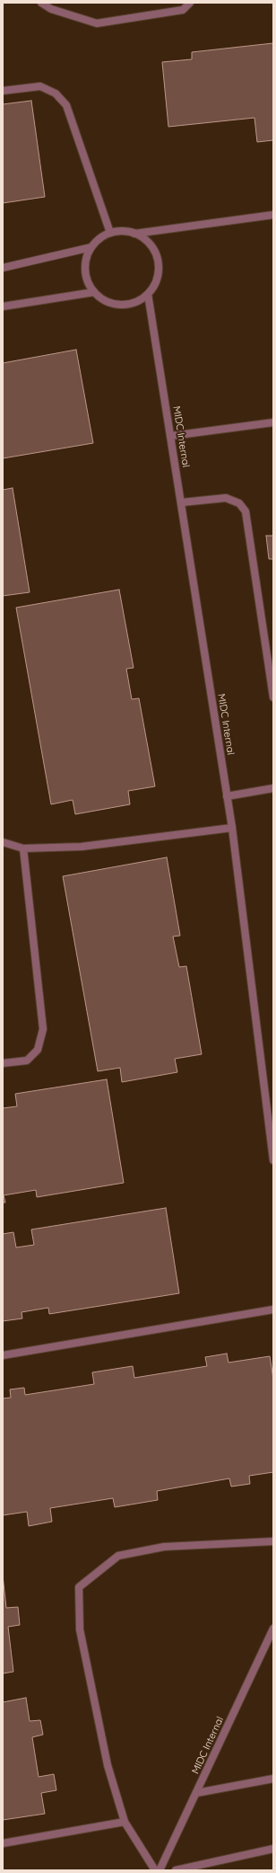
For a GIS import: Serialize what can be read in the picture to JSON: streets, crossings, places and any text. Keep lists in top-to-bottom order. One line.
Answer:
{"streets":{"street":["MIDC Internal"]}}
